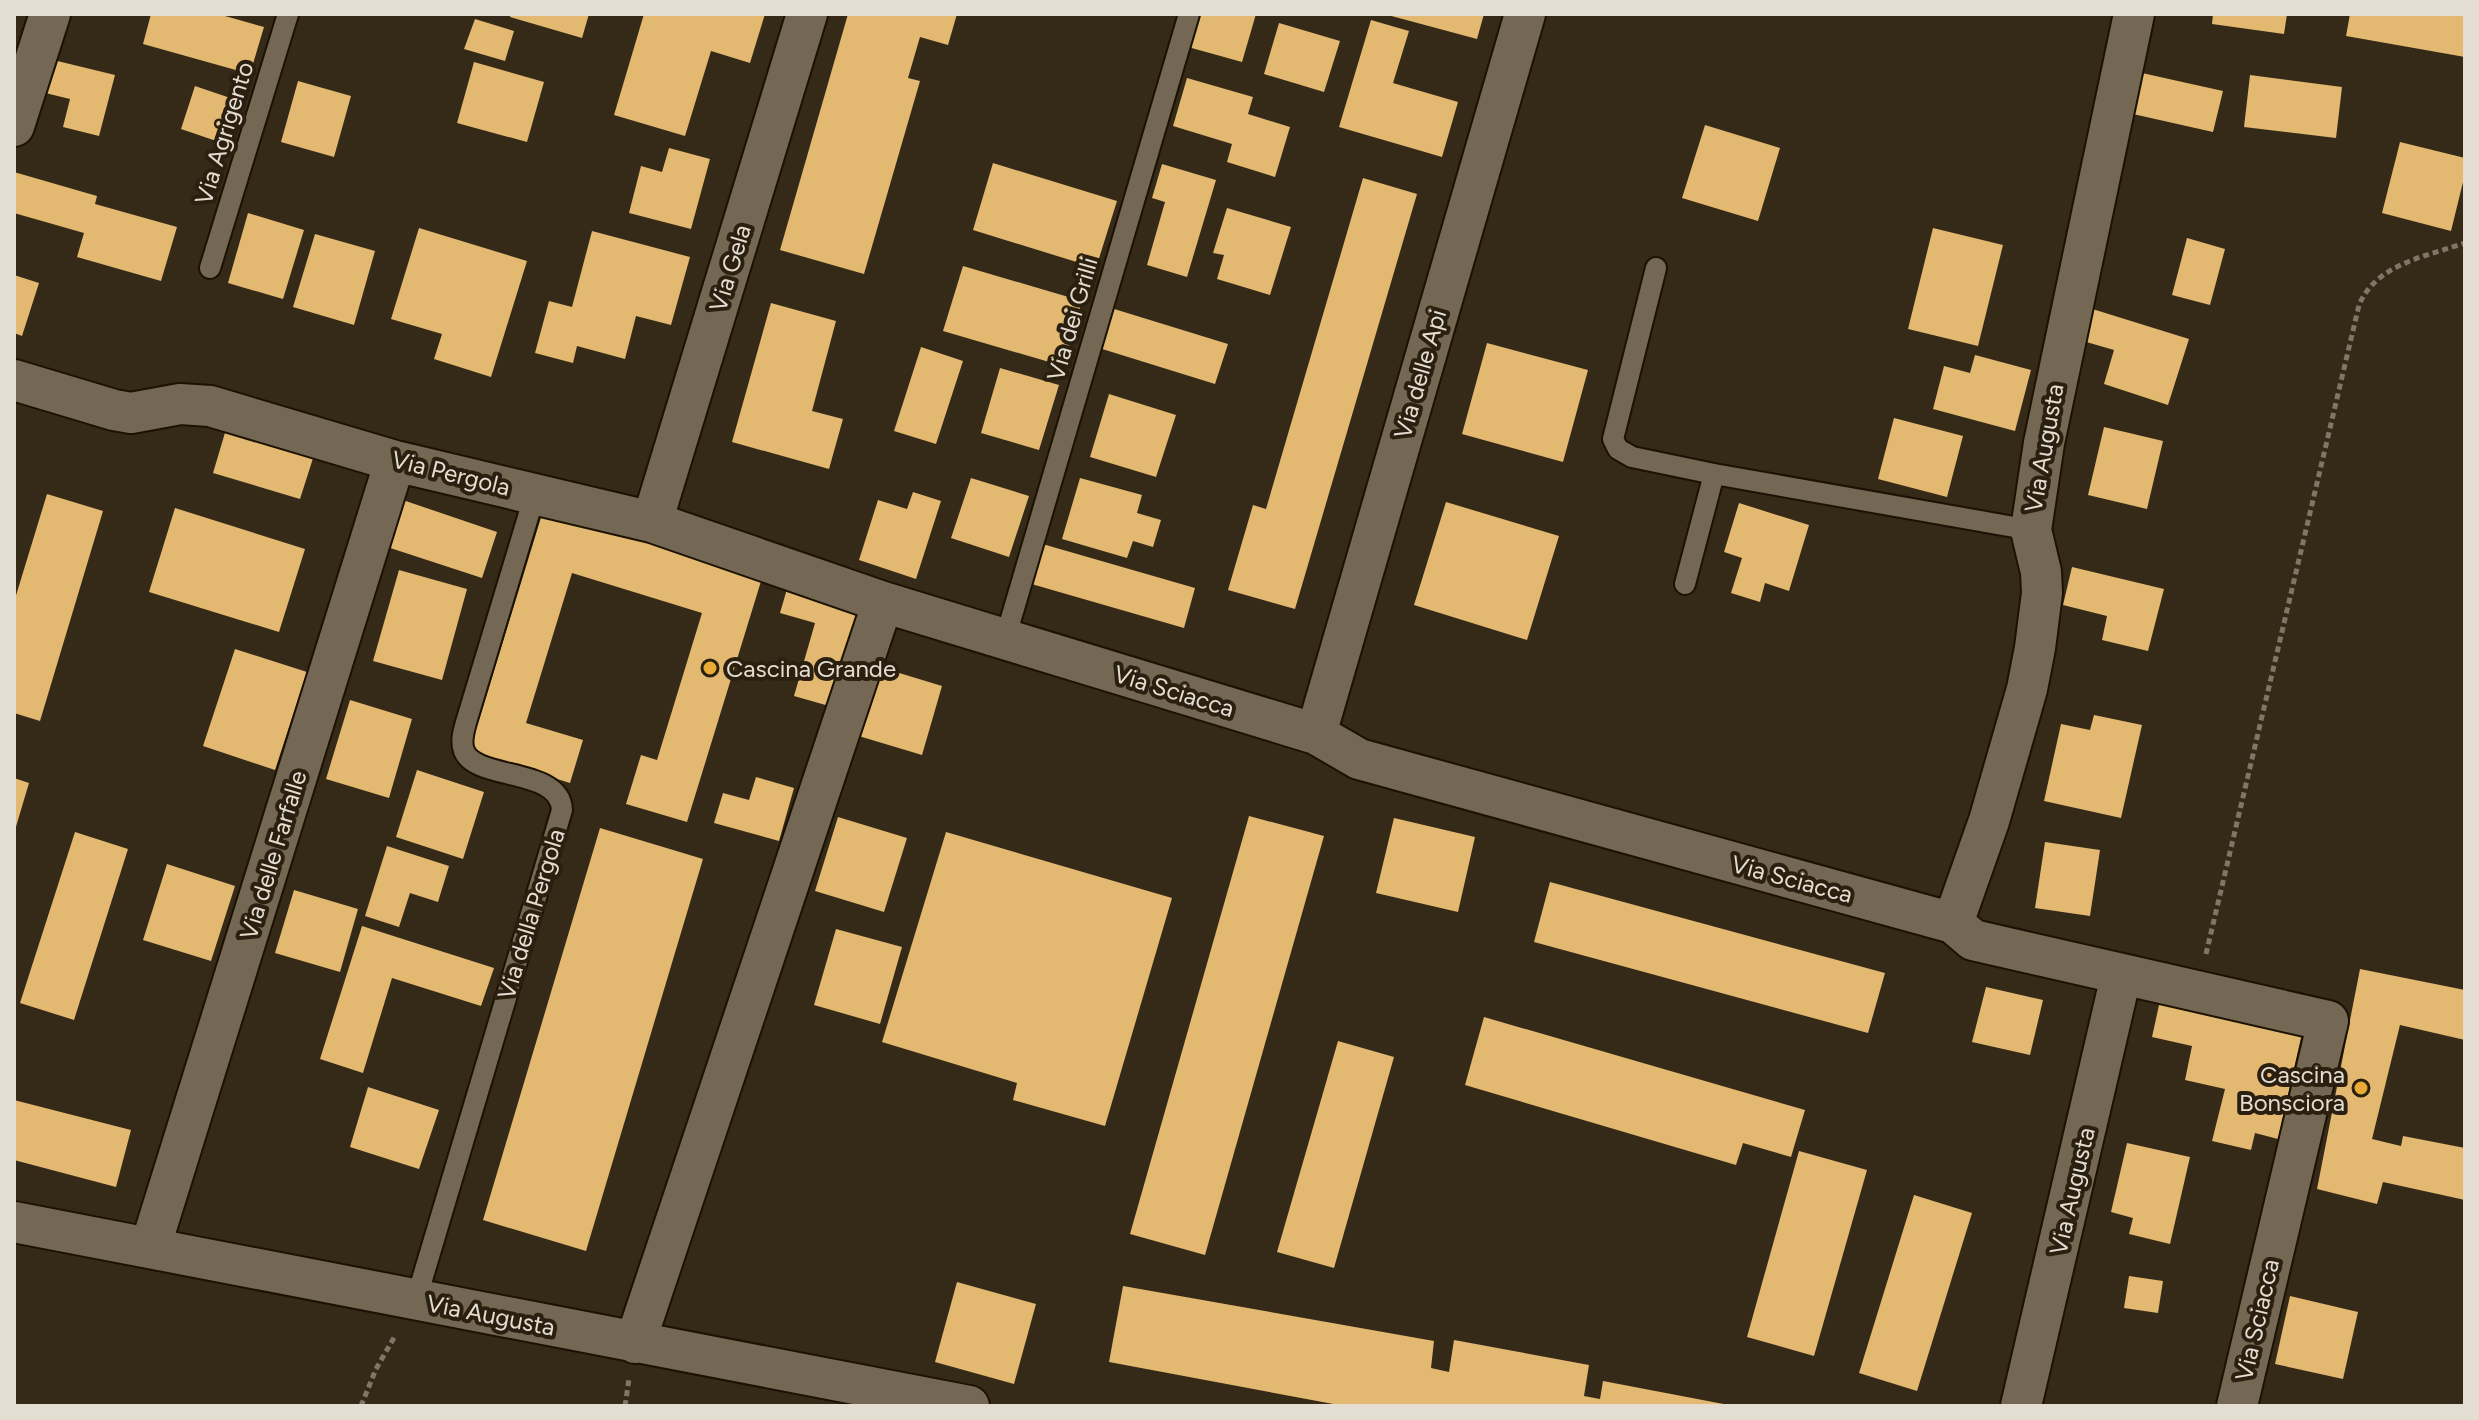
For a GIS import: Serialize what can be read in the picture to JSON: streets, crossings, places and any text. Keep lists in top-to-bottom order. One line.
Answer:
{"streets":{"street":["Via Gela","Via delle Api","Via Augusta","Via Pergola","Via Sciacca","Via delle Farfalle"],"lane":["Via Agrigento","Via dei Grilli","Via della Pergola"]},"crossings":[["Via Gela","Via Pergola"],["Via dei Grilli","Via Sciacca"],["Via delle Api","Via Sciacca"],["Via Augusta","Via Sciacca"],["Via Augusta","Via delle Farfalle"],["Via Augusta","Via della Pergola"],["Via Pergola","Via Sciacca"],["Via Pergola","Via delle Farfalle"],["Via Pergola","Via della Pergola"]],"places":["Cascina Grande","Cascina Bonsciora"]}
